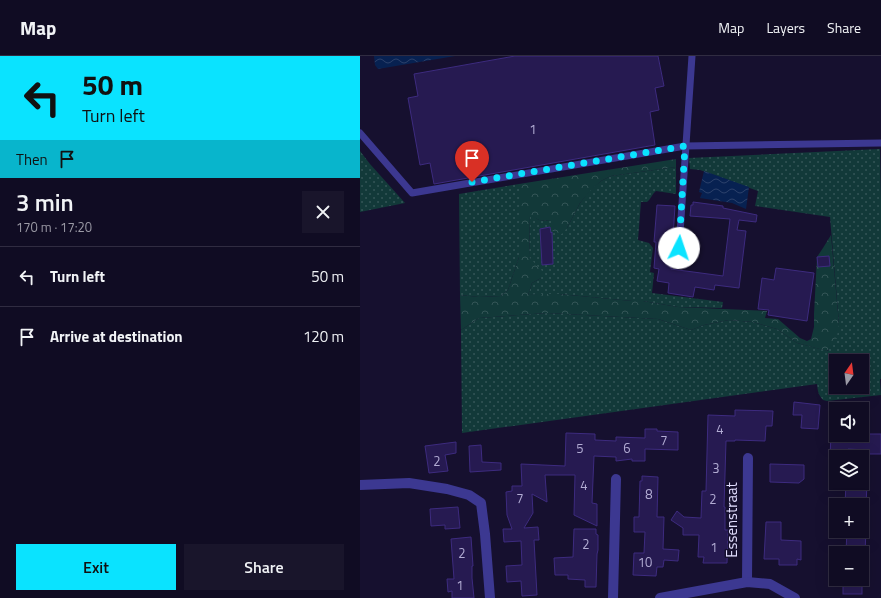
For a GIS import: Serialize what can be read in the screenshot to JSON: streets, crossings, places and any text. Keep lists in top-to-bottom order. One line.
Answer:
{"streets":{"street":["Essenstraat"]},"house_numbers":["1","4","7","5","6","2","3","4","8","7","2","2","1","2","10","1"],"north":"top","page":{"header":"Map","nav":["Map","Layers","Share"],"turn":["50 m","Turn left"],"then":"Then","heading":["3 min","170 m · 17:20"],"list":[{"name":"Turn left","value":"50 m"},{"name":"Arrive at destination","value":"120 m"}],"map_buttons":["+","−"],"buttons":["Exit","Share"]}}
